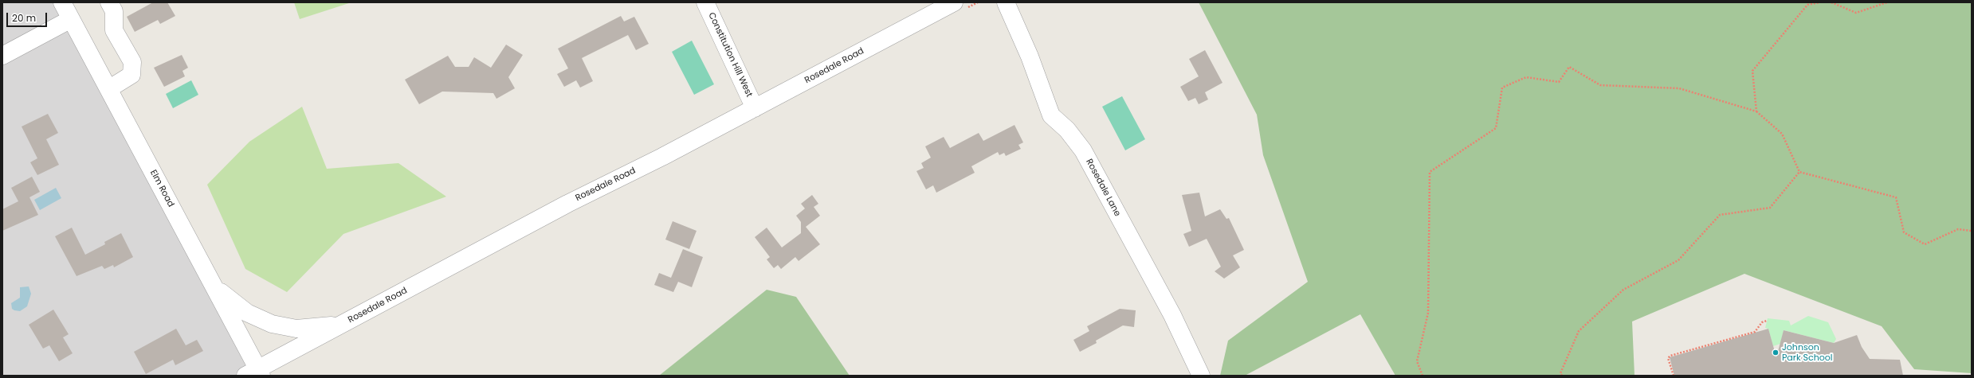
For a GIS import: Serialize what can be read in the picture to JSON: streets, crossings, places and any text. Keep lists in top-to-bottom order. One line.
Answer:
{"streets":{"street":["Constitution Hill West","Rosedale Road","Rosedale Lane","Elm Road"]},"crossings":[["Constitution Hill West","Rosedale Road"],["Rosedale Road","Elm Road"]],"places":["Johnson Park School"],"scale_bar":"20 m"}
